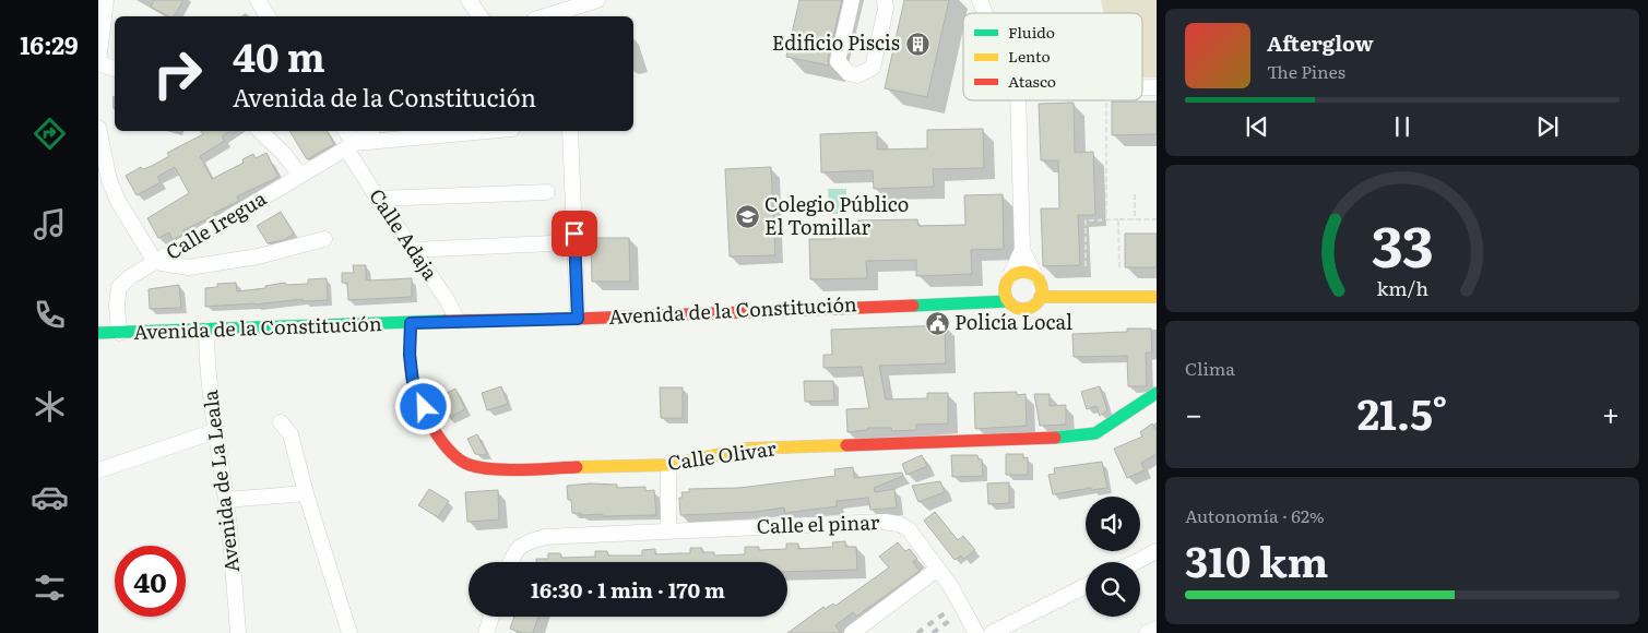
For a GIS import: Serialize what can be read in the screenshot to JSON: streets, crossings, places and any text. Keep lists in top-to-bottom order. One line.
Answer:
{"streets":{"main road":["Avenida de la Constitución","Calle Olivar"],"street":["Calle Iregua","Calle Adaja","Avenida de La Leala","Calle el pinar"]},"crossings":[["Calle Iregua","Calle Adaja"],["Calle Iregua","Avenida de la Constitución"],["Calle Adaja","Avenida de la Constitución"],["Avenida de la Constitución","Calle Olivar"],["Avenida de la Constitución","Avenida de La Leala"]],"places":{"building":["Edificio Piscis"],"school or university":["Colegio Público El Tomillar"],"public building":["Policía Local"]},"legend":["Fluido","Lento","Atasco"],"page":{"tabs":"16:29","turn":["40 m","Avenida de la Constitución"],"song":["Afterglow","The Pines"],"tile":["Clima",["Autonomía · 62%","310 km"]],"heat":["−","21.5°","+"],"limit":"40","trip":"16:30 · 1 min · 170 m","gauge":["33","km/h"]}}
